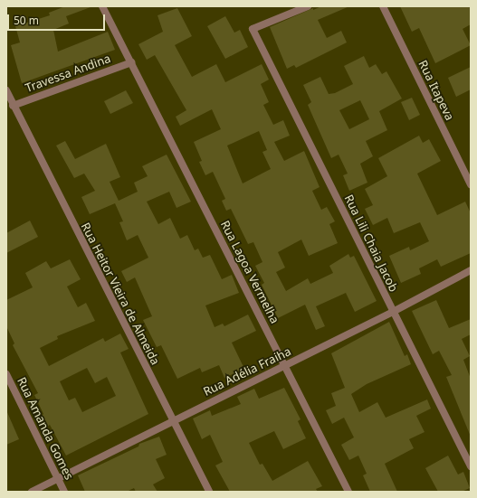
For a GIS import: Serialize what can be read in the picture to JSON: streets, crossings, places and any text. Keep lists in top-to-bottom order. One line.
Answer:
{"streets":{"street":["Travessa Andina","Rua Itapeva","Rua Lili Chaia Jacob","Rua Lagoa Vermelha","Rua Heitor Vieira de Almeida","Rua Adélia Fraiha","Rua Amanda Gomes"]},"crossings":[["Travessa Andina","Rua Lagoa Vermelha"],["Travessa Andina","Rua Heitor Vieira de Almeida"],["Rua Lili Chaia Jacob","Rua Adélia Fraiha"],["Rua Lagoa Vermelha","Rua Adélia Fraiha"],["Rua Heitor Vieira de Almeida","Rua Adélia Fraiha"],["Rua Adélia Fraiha","Rua Amanda Gomes"]],"scale_bar":"50 m"}
